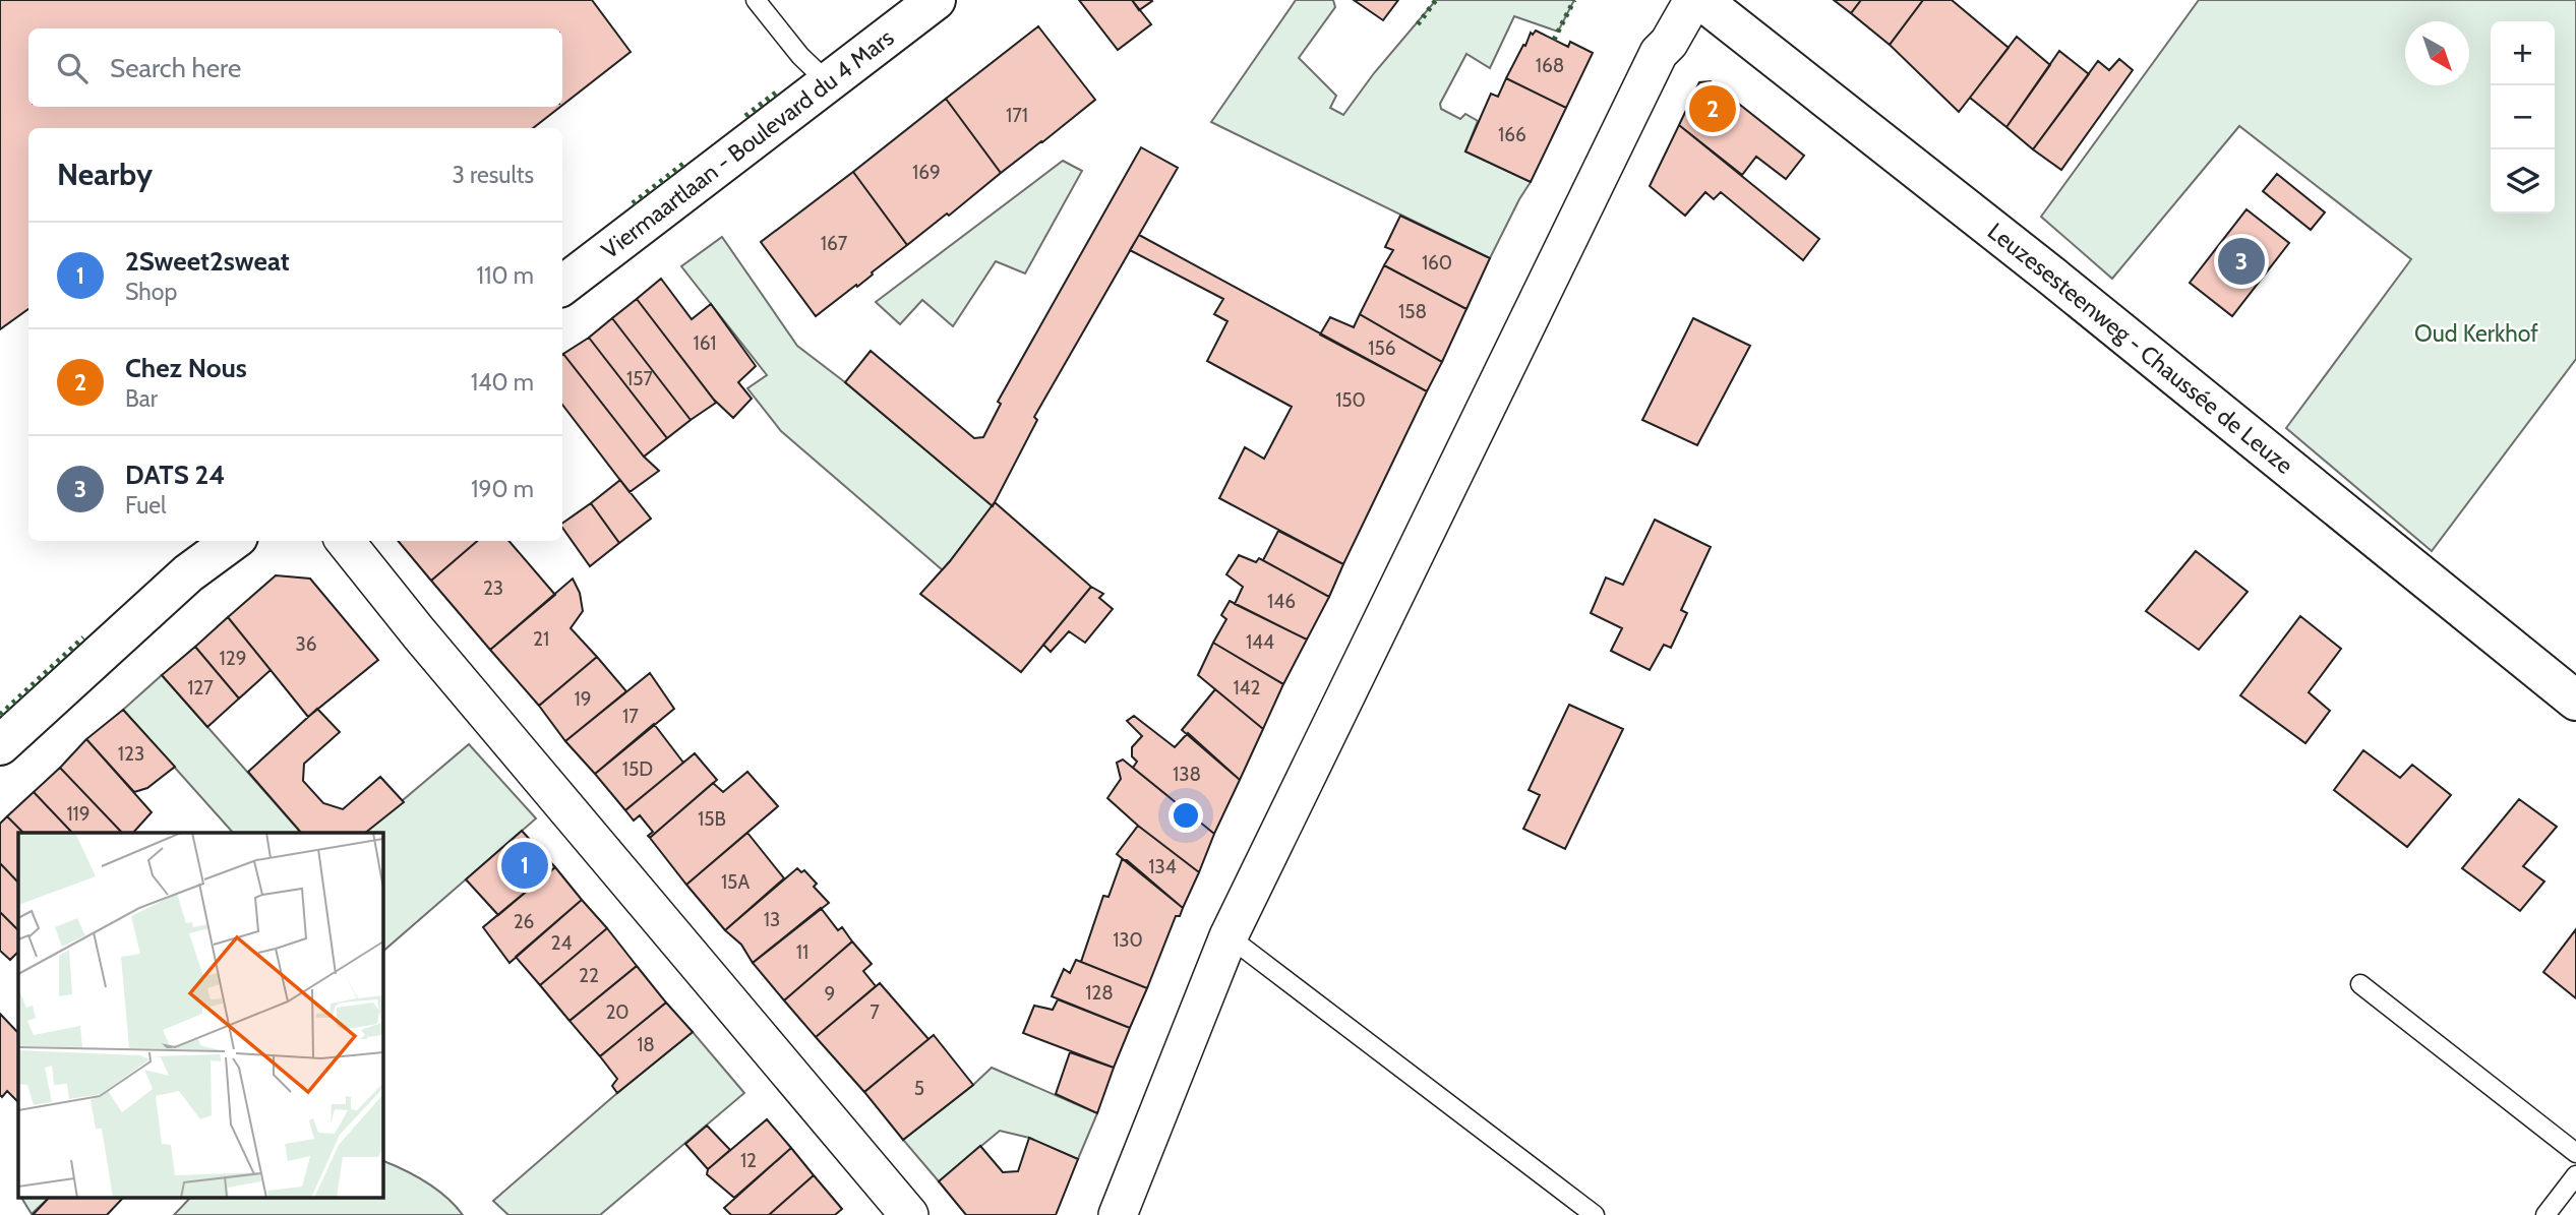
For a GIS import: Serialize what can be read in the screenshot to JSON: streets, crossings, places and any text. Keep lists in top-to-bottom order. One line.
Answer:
{"streets":{"main road":["Viermaartlaan - Boulevard du 4 Mars","Leuzesesteenweg - Chaussée de Leuze"]},"parks":["Oud Kerkhof"],"house_numbers":["168","171","166","169","167","160","158","161","156","157","150","23","146","21","144","36","129","127","142","19","17","123","15D","138","119","15B","134","15A","13","26","130","24","11","22","128","9","20","7","18","5","12"],"north":"bottom right","page":{"map_buttons":["+","−"],"search":"Search here","pins":["2","3","1"],"heading":["Nearby","3 results"],"list":[{"mark":"1","name":"2Sweet2sweat","note":"Shop","value":"110 m"},{"mark":"2","name":"Chez Nous","note":"Bar","value":"140 m"},{"mark":"3","name":"DATS 24","note":"Fuel","value":"190 m"}]}}
